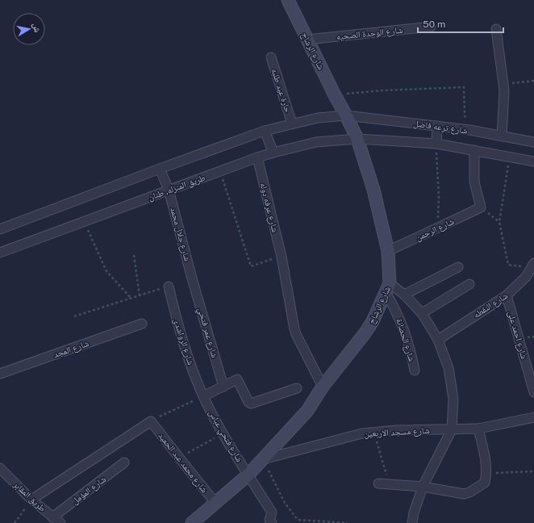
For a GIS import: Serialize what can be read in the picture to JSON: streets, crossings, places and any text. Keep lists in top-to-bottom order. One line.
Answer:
{"streets":{"main road":["شارع الرشاح"],"street":["شارع الوحدة الصحيه","حارة عيد طلبه","شارع ترعه فاضل","طريق المنزله, طنان","شارع عرفه دوله","شارع الرحمن","شارع جلال محمد","شارع النقطه","شارع عمر فتحي","شارع احمد على","شارع الحضانة","شارع الرواشدى","شارع المجد","شارع مسجد الاربعين","شارع فتحي عباس","شارع محمد عبد الحميد","شارع المؤمل","طريق المقابر"]},"crossings":[["شارع الوحدة الصحيه","شارع الرشاح"],["شارع الرشاح","شارع ترعه فاضل"],["شارع الرشاح","طريق المنزله, طنان"],["شارع الرشاح","شارع عرفه دوله"],["شارع الرشاح","شارع الرحمن"],["شارع الرشاح","شارع الحضانة"],["شارع الرشاح","شارع مسجد الاربعين"],["شارع الرشاح","شارع فتحي عباس"],["شارع الرشاح","شارع محمد عبد الحميد"],["شارع ترعه فاضل","طريق المنزله, طنان"],["طريق المنزله, طنان","شارع عرفه دوله"],["طريق المنزله, طنان","شارع جلال محمد"],["شارع جلال محمد","شارع عمر فتحي"],["شارع النقطه","شارع احمد على"],["شارع الرواشدى","شارع فتحي عباس"],["شارع المؤمل","طريق المقابر"]],"scale_bar":"50 m","north":"right"}
